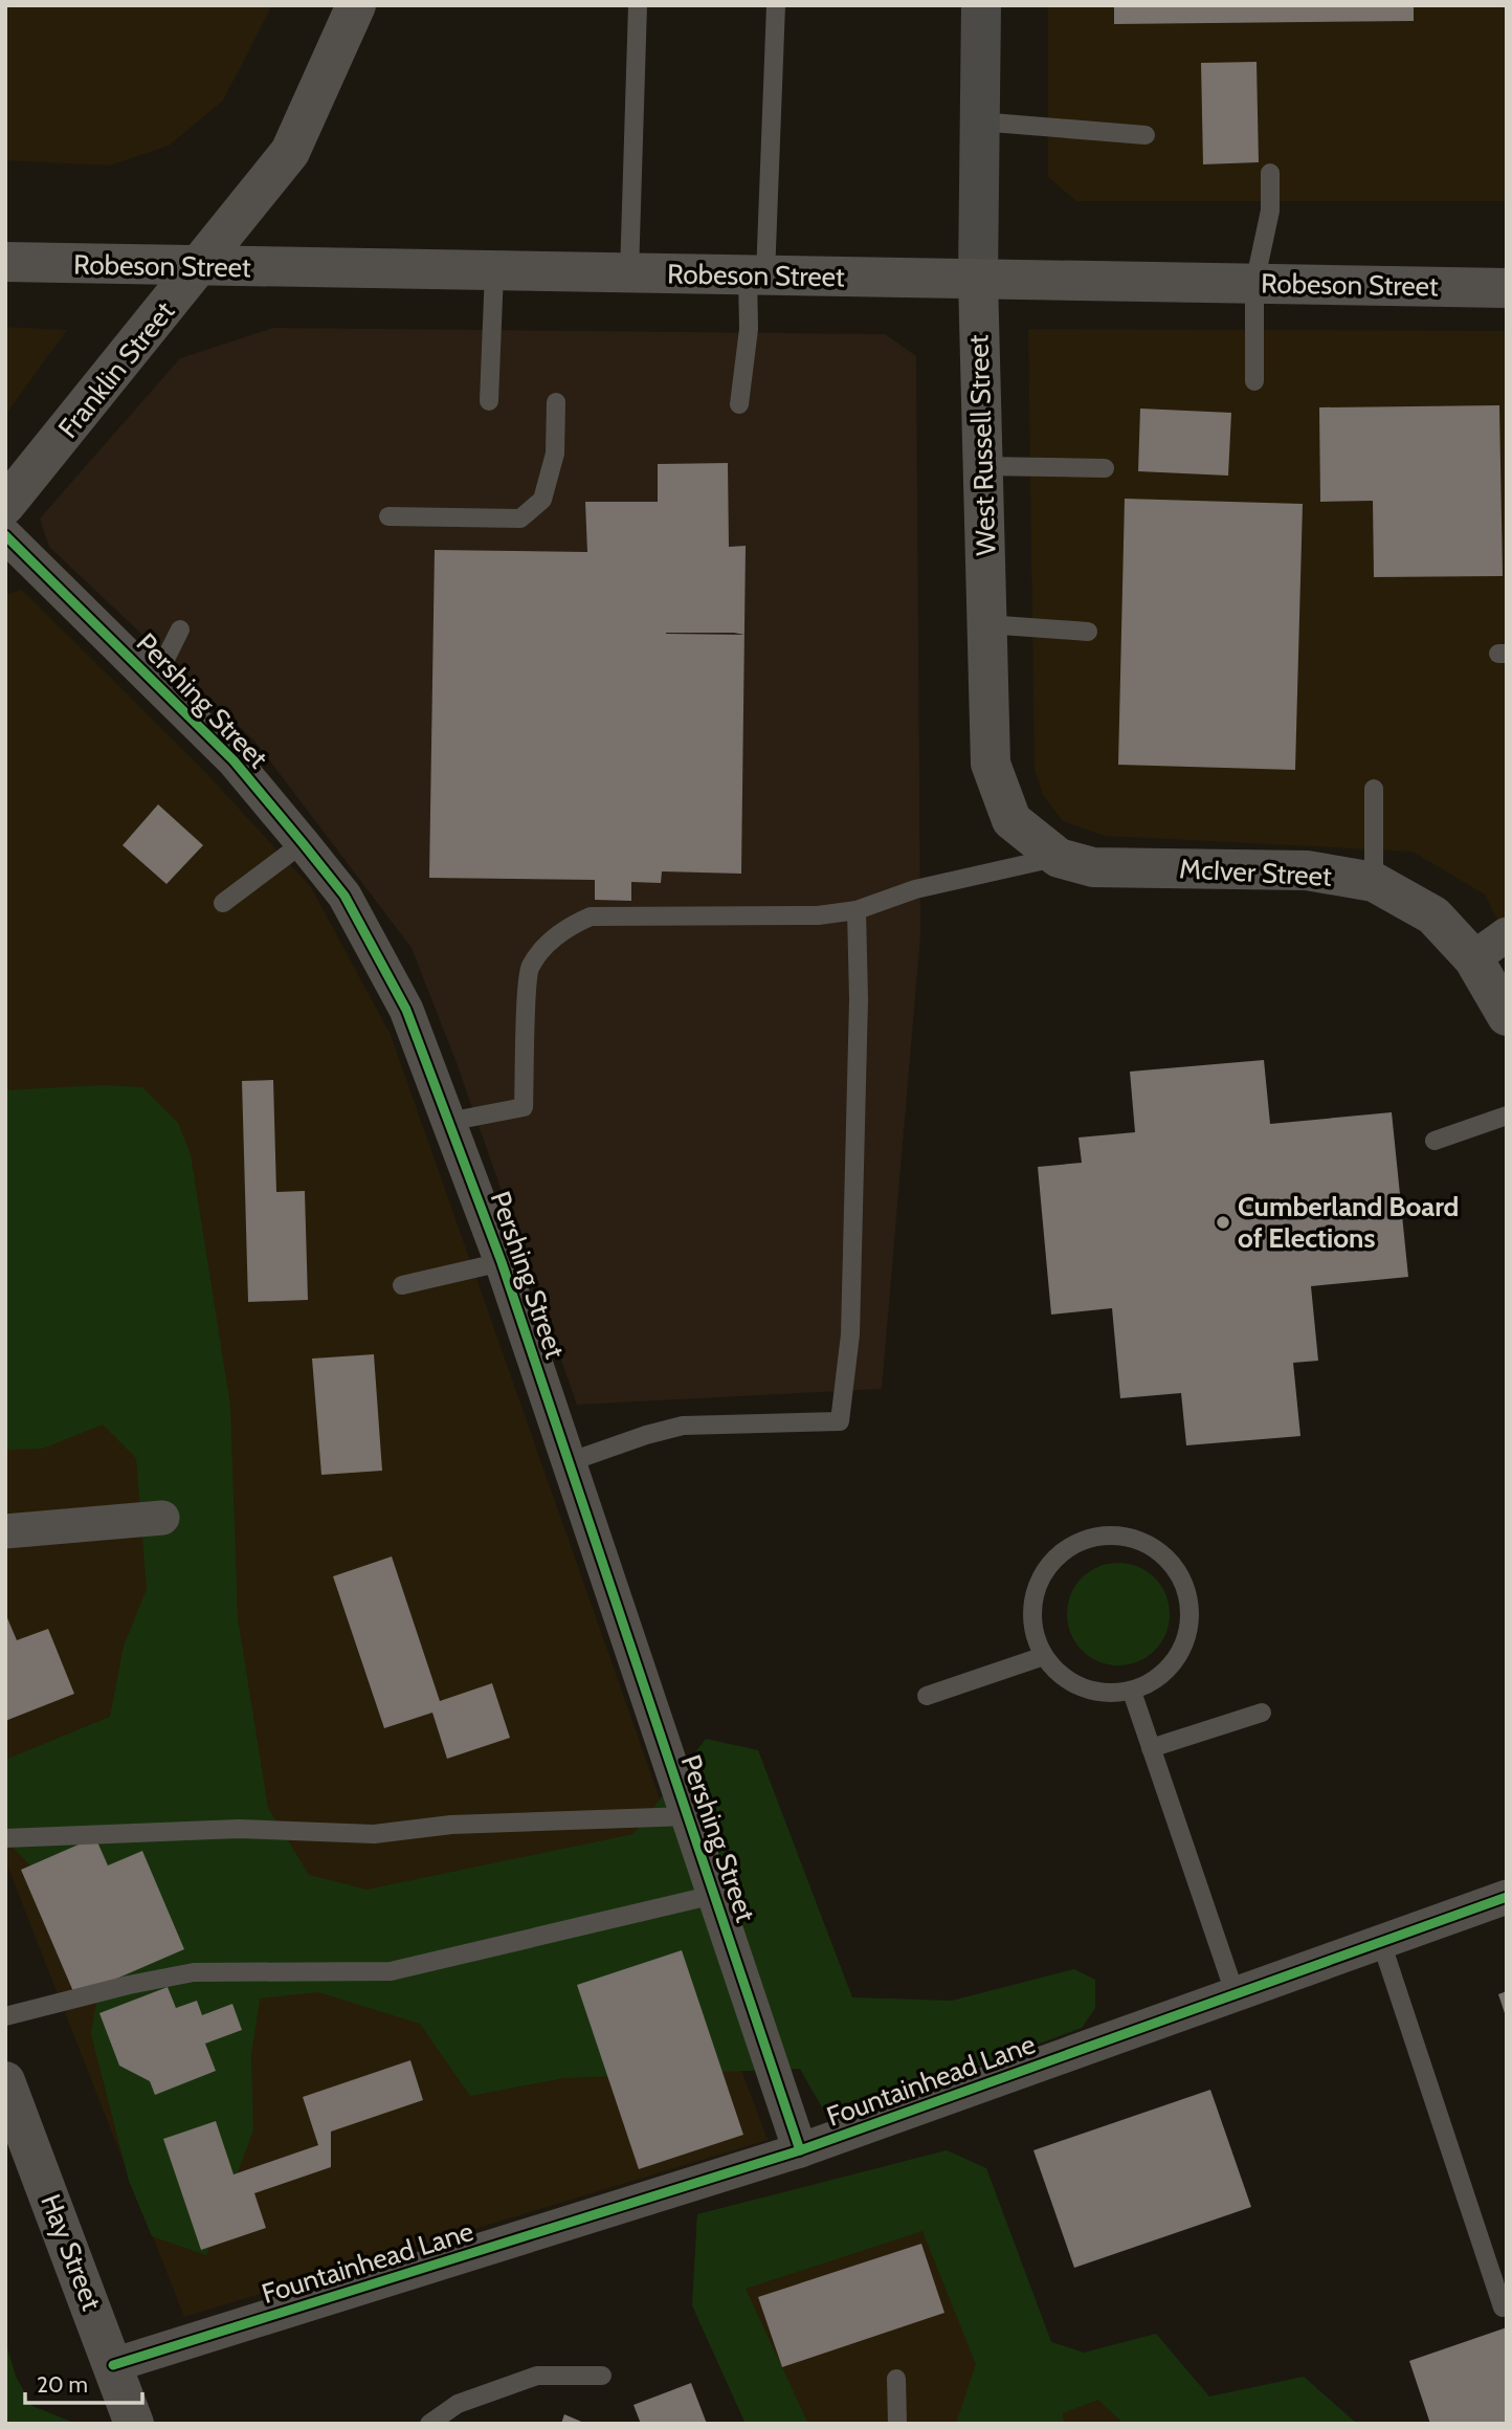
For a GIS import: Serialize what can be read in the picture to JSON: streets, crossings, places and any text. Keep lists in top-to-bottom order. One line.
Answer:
{"streets":{"main road":["Robeson Street","Franklin Street","West Russell Street","McIver Street","Hay Street"],"street":["Pershing Street","Fountainhead Lane"]},"crossings":[["Robeson Street","Franklin Street"],["Robeson Street","West Russell Street"],["West Russell Street","McIver Street"],["Pershing Street","Fountainhead Lane"],["Fountainhead Lane","Hay Street"]],"places":["Cumberland Board of Elections"],"scale_bar":"20 m"}
